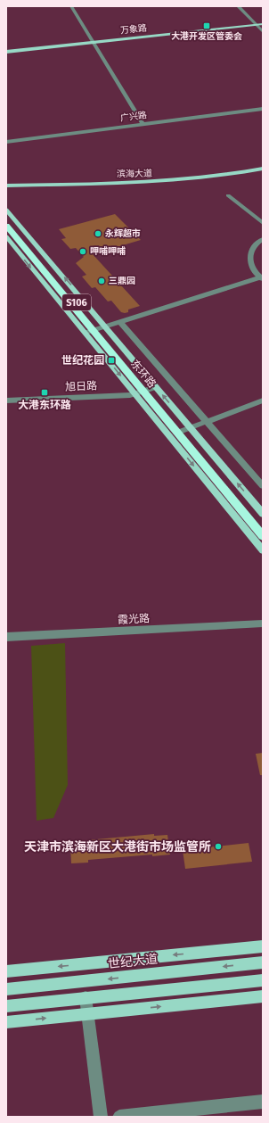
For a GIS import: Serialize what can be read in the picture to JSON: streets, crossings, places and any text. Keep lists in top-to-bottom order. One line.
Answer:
{"streets":{"highway":["S106","东环路"],"main road":["万象路","滨海大道","世纪大道"],"street":["广兴路","旭日路","霞光路"]},"crossings":[["东环路","旭日路"]],"places":{"transit":["大港开发区管委会","世纪花园","大港东环路"],"other":["永辉超市","呷哺呷哺","三鼎园","天津市滨海新区大港街市场监管所"]}}
